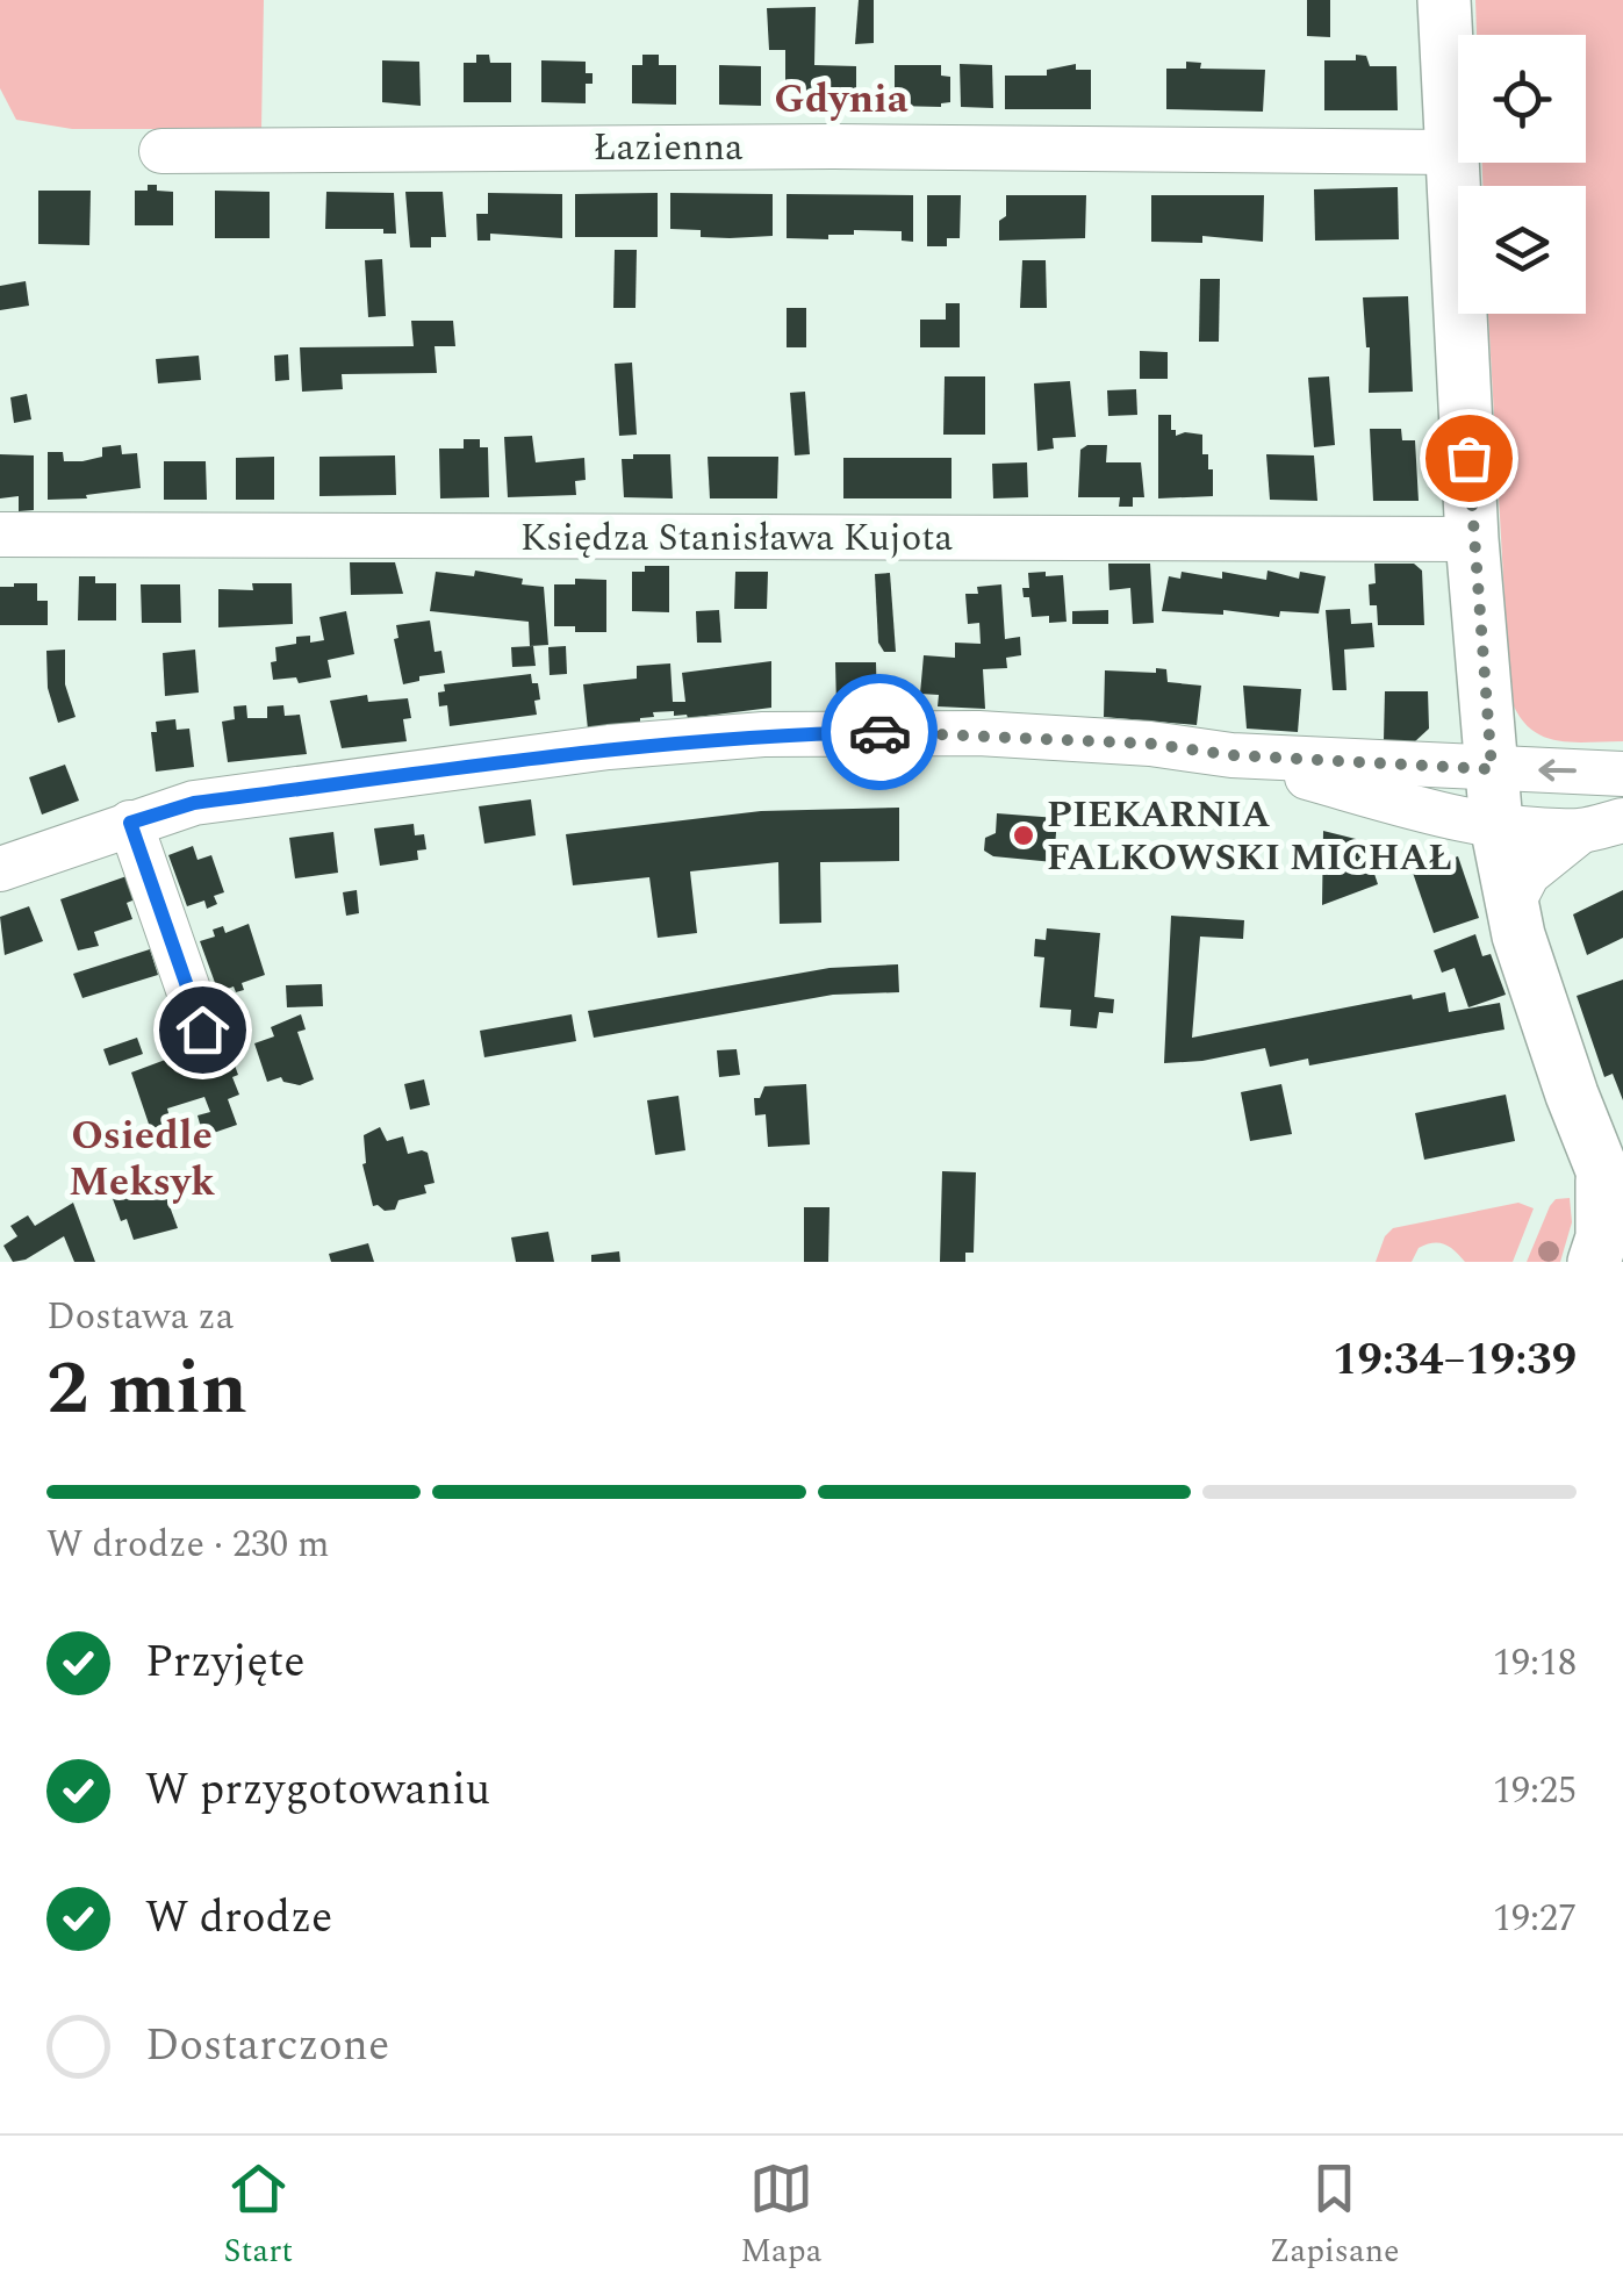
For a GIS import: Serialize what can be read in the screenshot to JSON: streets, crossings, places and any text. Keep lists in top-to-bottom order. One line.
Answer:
{"streets":{"street":["Łazienna","Księdza Stanisława Kujota"]},"districts":["Gdynia","Osiedle Meksyk"],"places":["PIEKARNIA FALKOWSKI MICHAŁ"],"page":{"heading":["2 min","Dostawa za","19:34–19:39"],"bar":"W drodze · 230 m","list":[["Przyjęte","19:18"],["W przygotowaniu","19:25"],["W drodze","19:27"],"Dostarczone"],"tabs":["Start","Mapa","Zapisane"]}}
